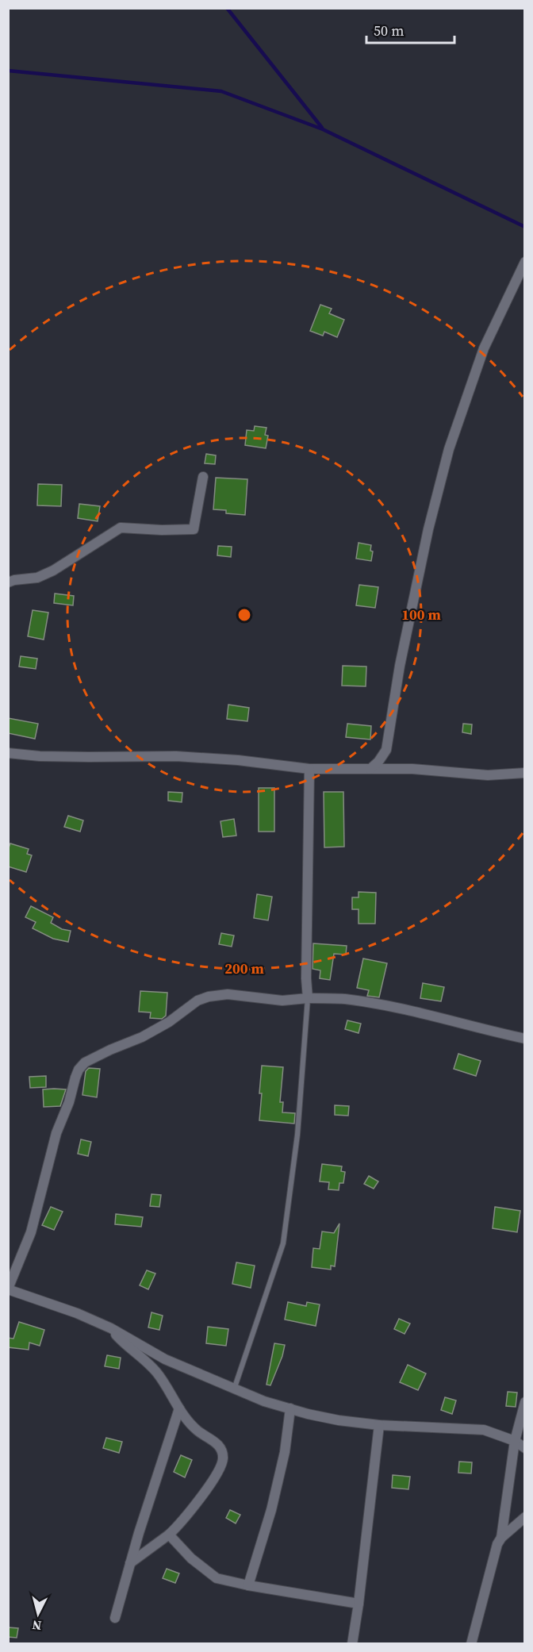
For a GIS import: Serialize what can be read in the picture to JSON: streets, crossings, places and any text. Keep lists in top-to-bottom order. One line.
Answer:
{"scale_bar":"50 m","north":"bottom","rings":["100 m","200 m"]}
